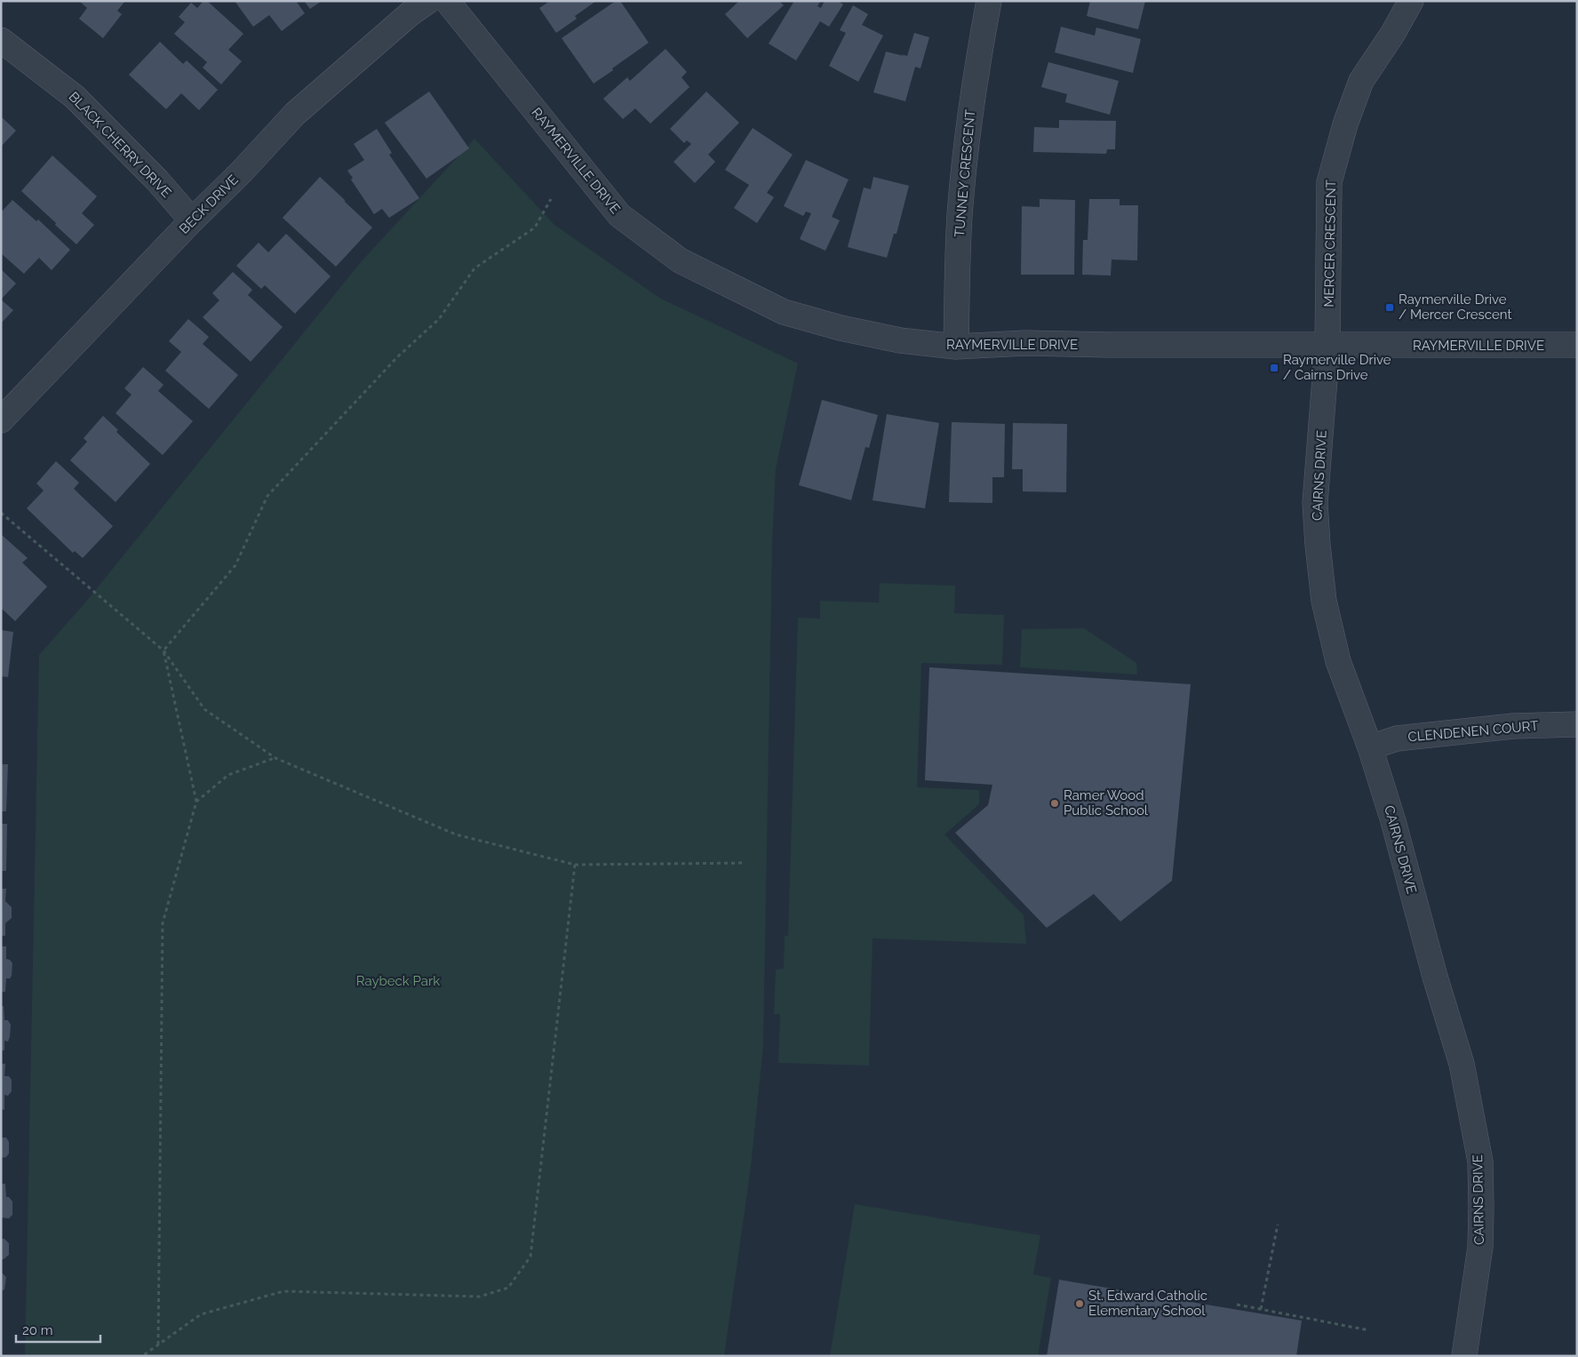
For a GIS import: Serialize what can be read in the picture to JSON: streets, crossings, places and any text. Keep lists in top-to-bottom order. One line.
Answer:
{"streets":{"street":["BLACK CHERRY DRIVE","RAYMERVILLE DRIVE","TUNNEY CRESCENT","BECK DRIVE","MERCER CRESCENT","CAIRNS DRIVE","CLENDENEN COURT"]},"crossings":[["BLACK CHERRY DRIVE","BECK DRIVE"],["RAYMERVILLE DRIVE","TUNNEY CRESCENT"],["RAYMERVILLE DRIVE","MERCER CRESCENT"],["RAYMERVILLE DRIVE","CAIRNS DRIVE"],["MERCER CRESCENT","CAIRNS DRIVE"],["CAIRNS DRIVE","CLENDENEN COURT"]],"parks":["Raybeck Park"],"places":{"transit":["Raymerville Drive / Mercer Crescent","Raymerville Drive / Cairns Drive"],"other":["Ramer Wood Public School","St. Edward Catholic Elementary School"]},"scale_bar":"20 m"}
